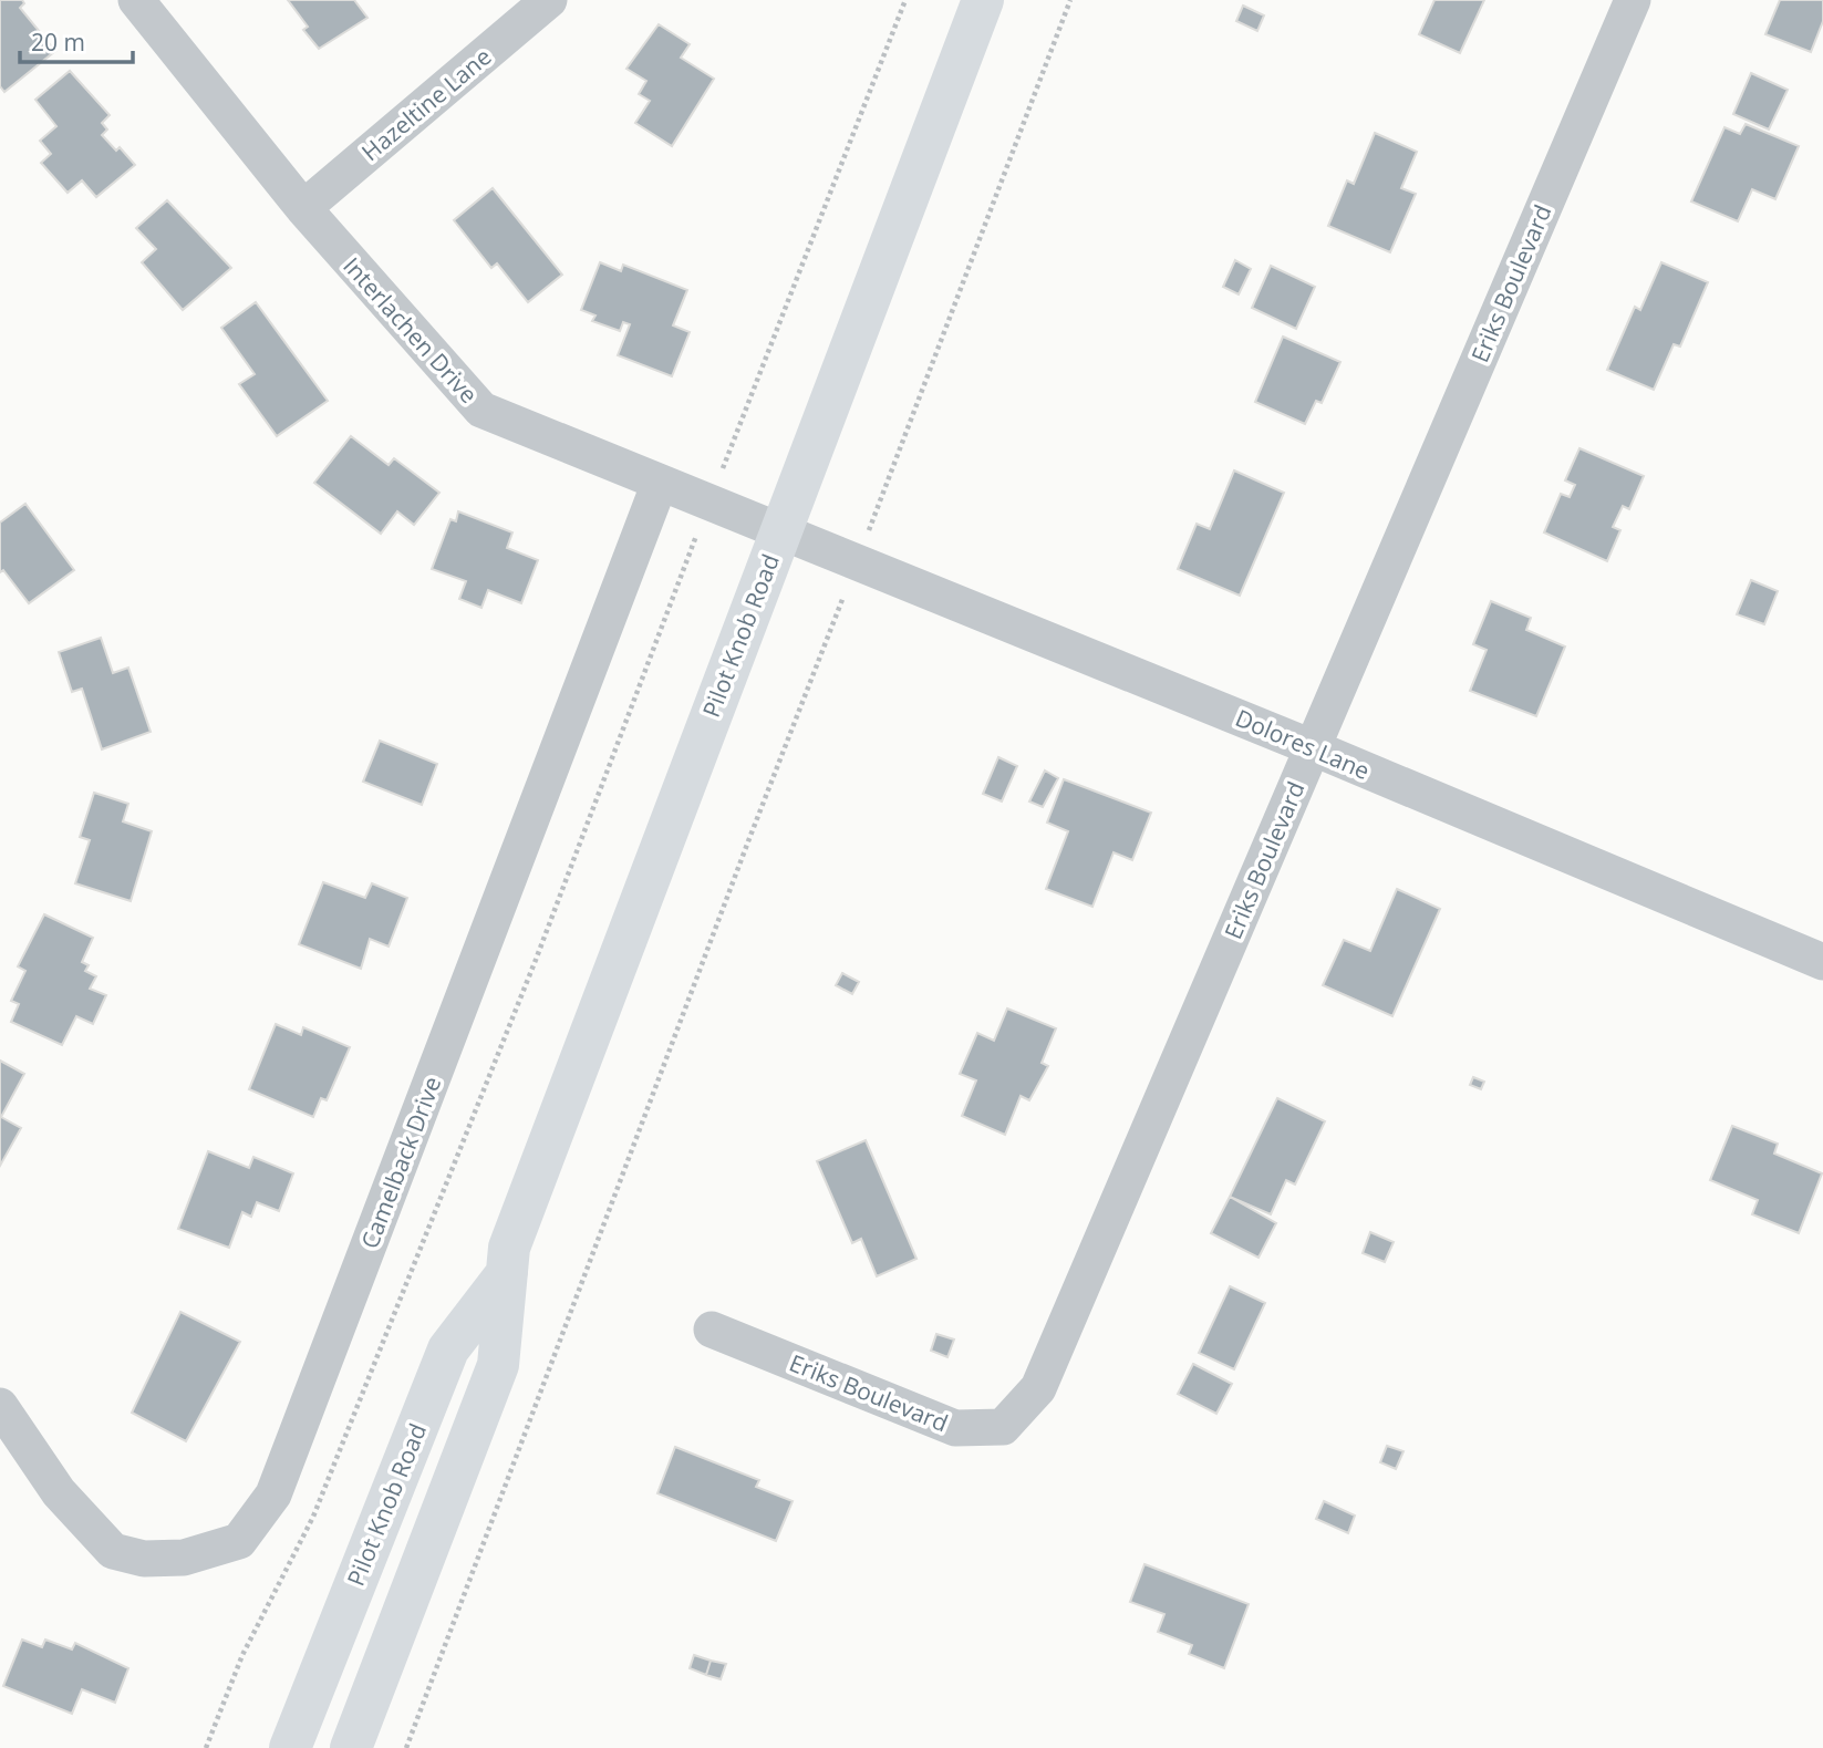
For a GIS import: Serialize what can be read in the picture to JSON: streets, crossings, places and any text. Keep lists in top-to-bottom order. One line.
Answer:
{"streets":{"main road":["Pilot Knob Road"],"street":["Hazeltine Lane","Eriks Boulevard","Interlachen Drive","Dolores Lane","Camelback Drive"]},"crossings":[["Hazeltine Lane","Interlachen Drive"],["Eriks Boulevard","Dolores Lane"],["Interlachen Drive","Pilot Knob Road"],["Interlachen Drive","Dolores Lane"],["Interlachen Drive","Camelback Drive"],["Pilot Knob Road","Dolores Lane"]],"scale_bar":"20 m"}
